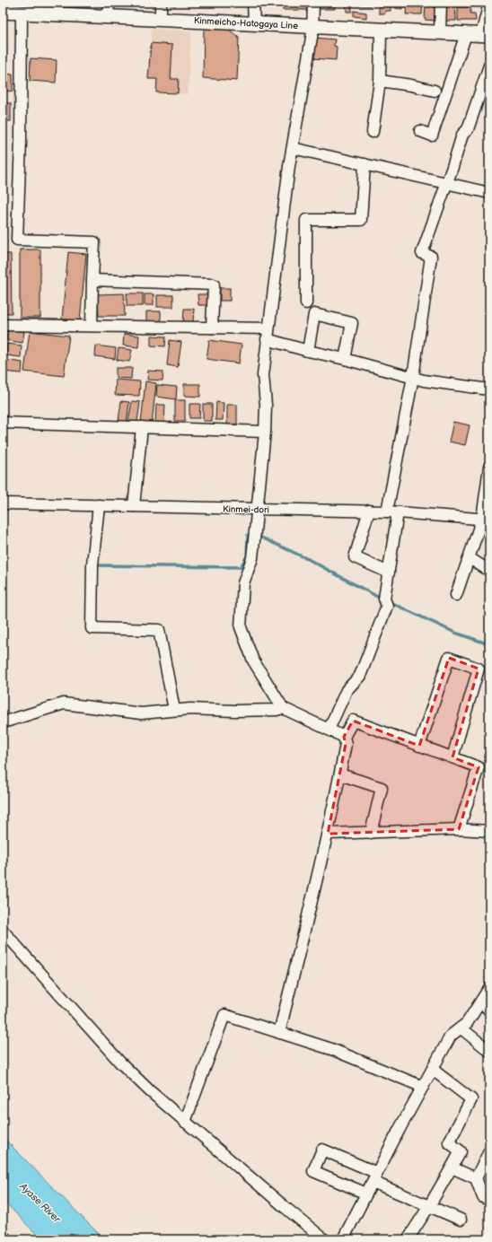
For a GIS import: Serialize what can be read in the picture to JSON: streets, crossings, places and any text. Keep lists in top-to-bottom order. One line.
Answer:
{"streets":{"main road":["Kinmeicho-Hatogaya Line"],"street":["Kinmei-dori"]},"water":["Ayase River"]}
